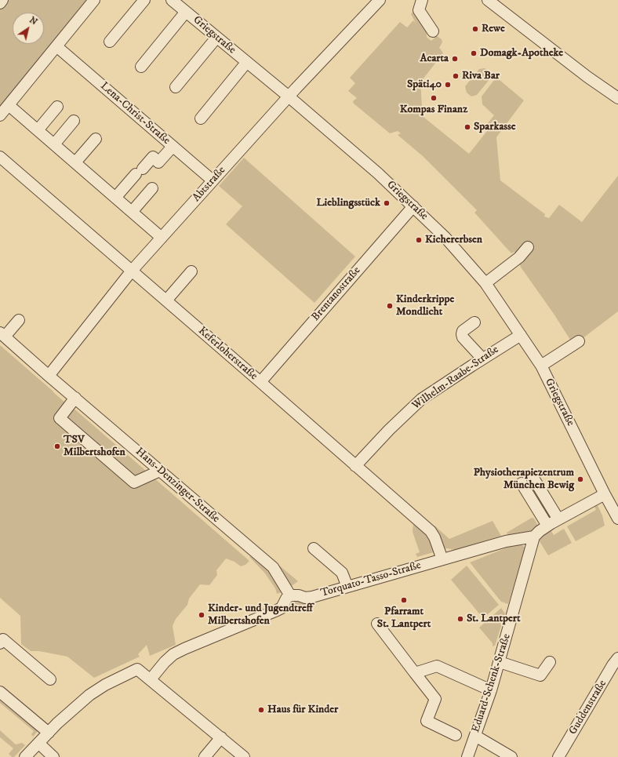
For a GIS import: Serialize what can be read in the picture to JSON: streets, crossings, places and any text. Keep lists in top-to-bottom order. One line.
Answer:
{"streets":{"street":["Griegstraße","Lena-Christ-Straße","Abtstraße","Brentanostraße","Keferloherstraße","Wilhelm-Raabe-Straße","Hans-Denzinger-Straße","Torquato-Tasso-Straße","Eduard-Schenk-Straße","Guddenstraße"]},"crossings":[["Griegstraße","Abtstraße"],["Griegstraße","Brentanostraße"],["Griegstraße","Wilhelm-Raabe-Straße"],["Lena-Christ-Straße","Abtstraße"],["Abtstraße","Keferloherstraße"],["Abtstraße","Hans-Denzinger-Straße"],["Brentanostraße","Keferloherstraße"],["Keferloherstraße","Wilhelm-Raabe-Straße"],["Keferloherstraße","Torquato-Tasso-Straße"],["Hans-Denzinger-Straße","Torquato-Tasso-Straße"],["Torquato-Tasso-Straße","Eduard-Schenk-Straße"]],"places":["Rewe","Domagk-Apotheke","Acarta","Riva Bar","Späti40","Kompas Finanz","Sparkasse","Lieblingsstück","Kichererbsen","Kinderkrippe Mondlicht","TSV Milbertshofen","Physiotherapiezentrum München Bewig","Pfarramt St. Lantpert","Kinder- und Jugendtreff Milbertshofen","St. Lantpert","Haus für Kinder"],"north":"top right"}
